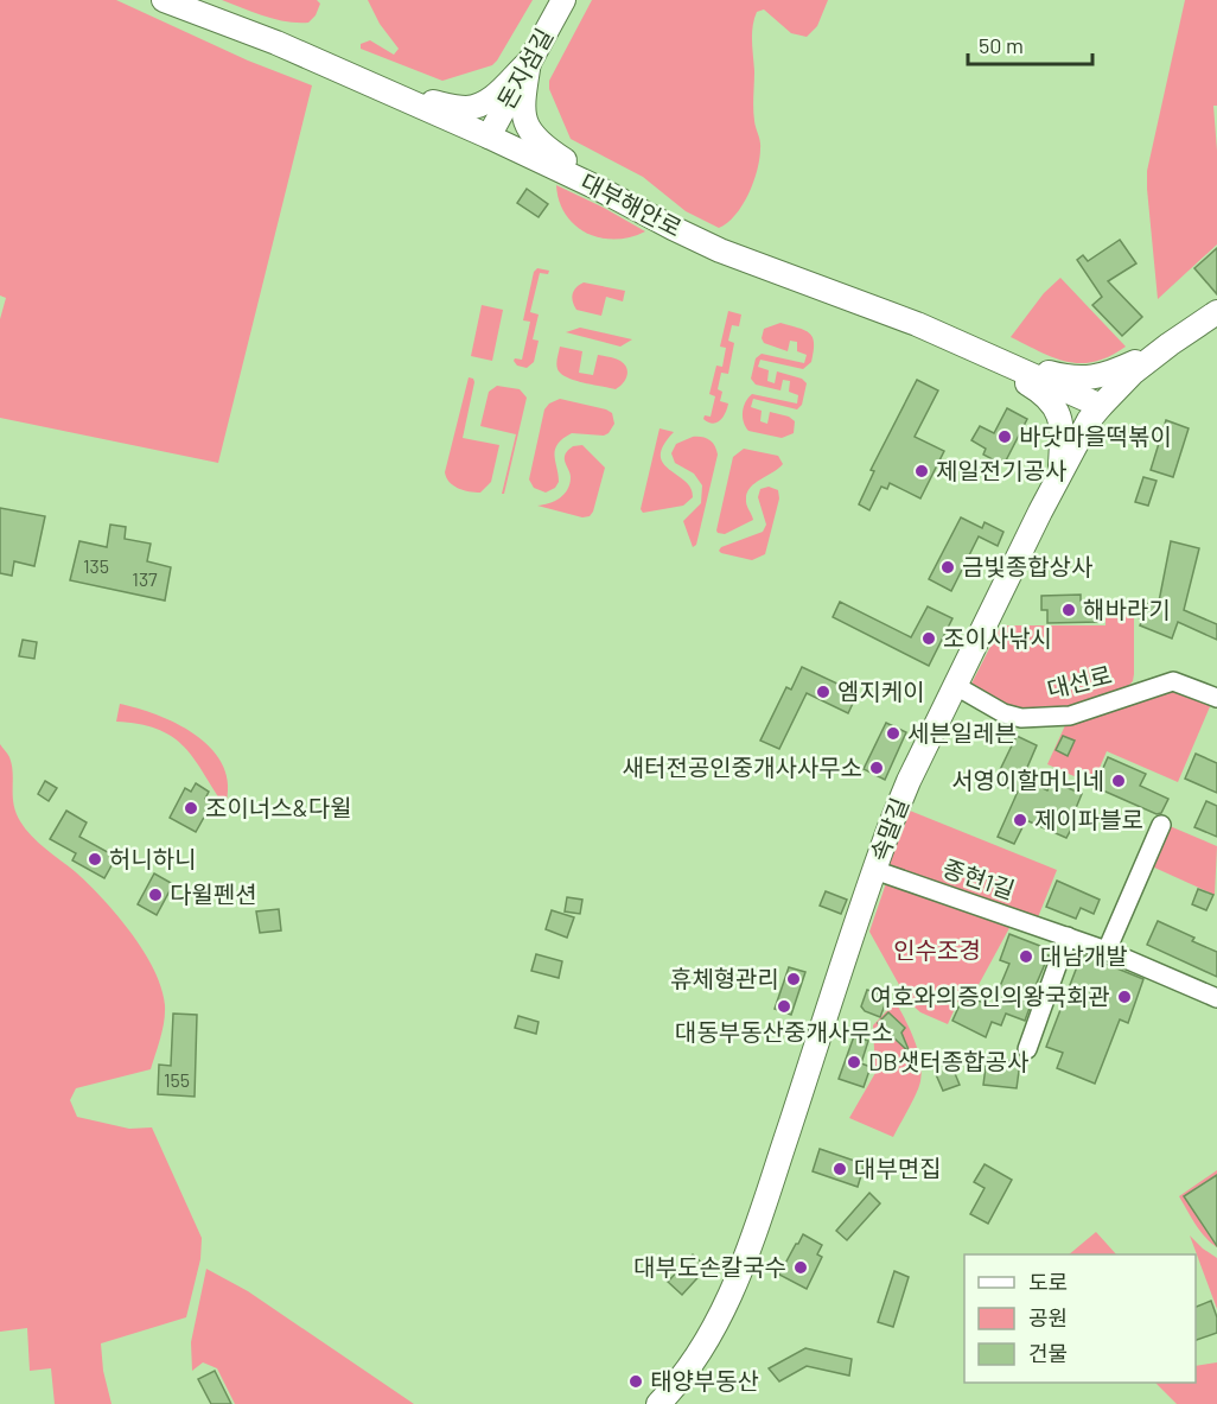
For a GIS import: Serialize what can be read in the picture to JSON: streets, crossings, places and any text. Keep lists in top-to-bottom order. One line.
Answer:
{"streets":{"street":["돈지섬길","대부해안로","대선로","속말길","종현1길"]},"crossings":[["돈지섬길","대부해안로"],["대부해안로","속말길"],["대선로","속말길"],["속말길","종현1길"]],"parks":["인수조경"],"places":["바닷마을떡볶이","제일전기공사","금빛종합상사","해바라기","조이사낚시","엠지케이","세븐일레븐","새터전공인중개사사무소","서영이할머니네","조이너스&다윌","제이파블로","허니하니","다윌펜션","대남개발","휴체형관리","여호와의증인의왕국회관","대동부동산중개사무소","DB샛터종합공사","대부면집","대부도손칼국수","태양부동산"],"house_numbers":["135","137","155"],"legend":["도로","공원","건물"],"scale_bar":"50 m"}
